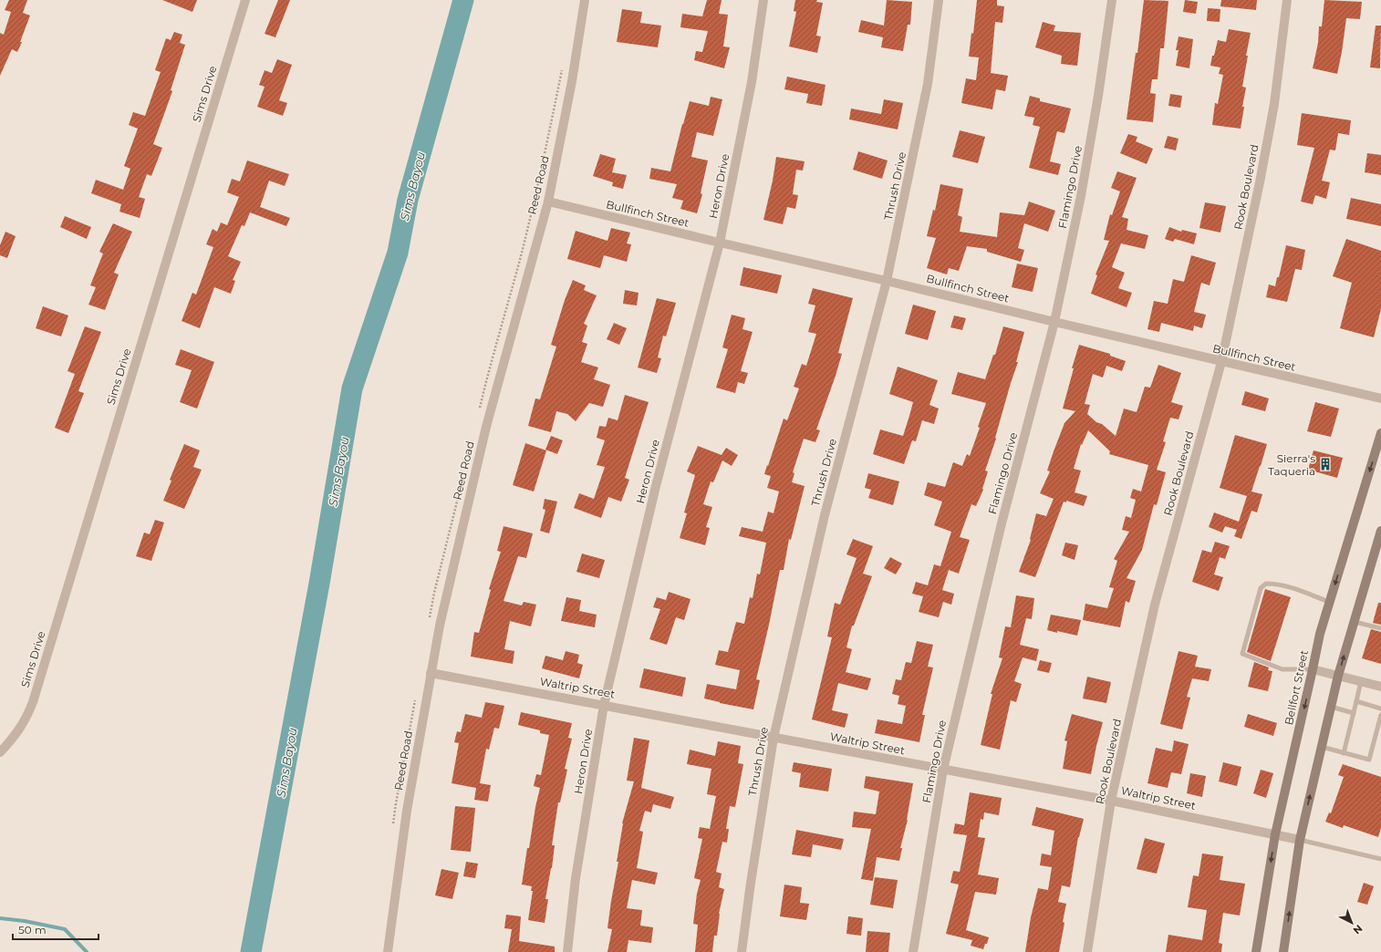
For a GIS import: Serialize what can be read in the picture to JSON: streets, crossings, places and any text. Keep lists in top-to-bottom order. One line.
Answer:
{"streets":{"main road":["Bellfort Street"],"street":["Sims Drive","Reed Road","Heron Drive","Thrush Drive","Flamingo Drive","Rook Boulevard","Bullfinch Street","Waltrip Street"]},"crossings":[["Reed Road","Bullfinch Street"],["Reed Road","Waltrip Street"],["Heron Drive","Bullfinch Street"],["Heron Drive","Waltrip Street"],["Thrush Drive","Bullfinch Street"],["Thrush Drive","Waltrip Street"],["Flamingo Drive","Bullfinch Street"],["Flamingo Drive","Waltrip Street"],["Rook Boulevard","Bullfinch Street"],["Rook Boulevard","Waltrip Street"],["Waltrip Street","Bellfort Street"]],"water":["Sims Bayou"],"places":{"building":["Sierra's Taqueria"]},"scale_bar":"50 m","north":"bottom right"}
